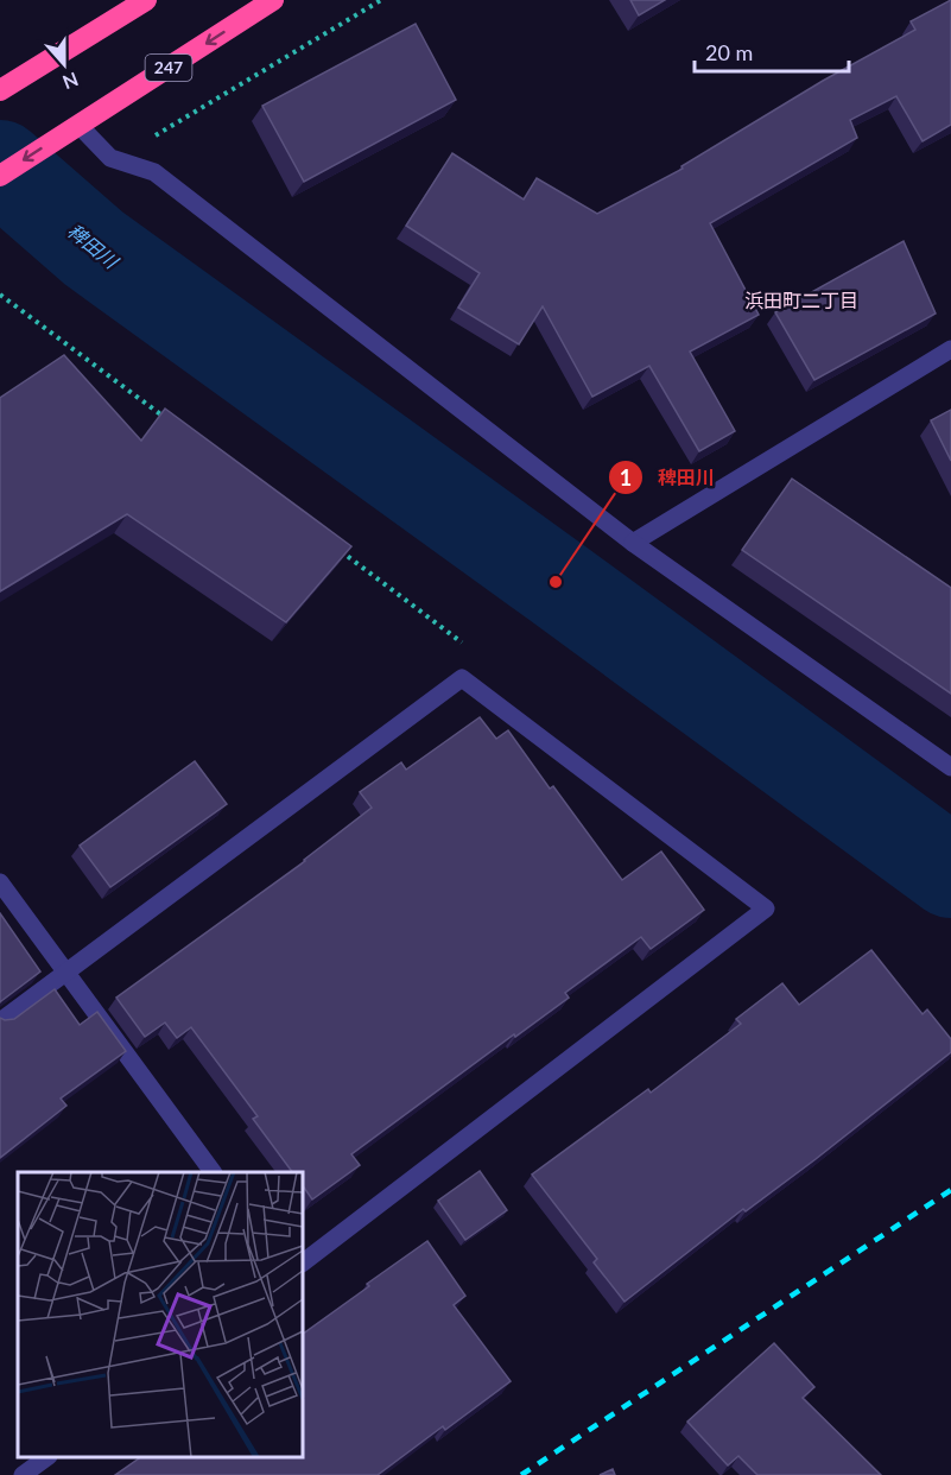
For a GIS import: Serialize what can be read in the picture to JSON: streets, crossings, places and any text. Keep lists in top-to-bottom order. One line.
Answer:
{"streets":{"highway":["247"]},"districts":["浜田町二丁目"],"water":["稗田川"],"places":["稗田川"],"scale_bar":"20 m","north":"bottom"}
